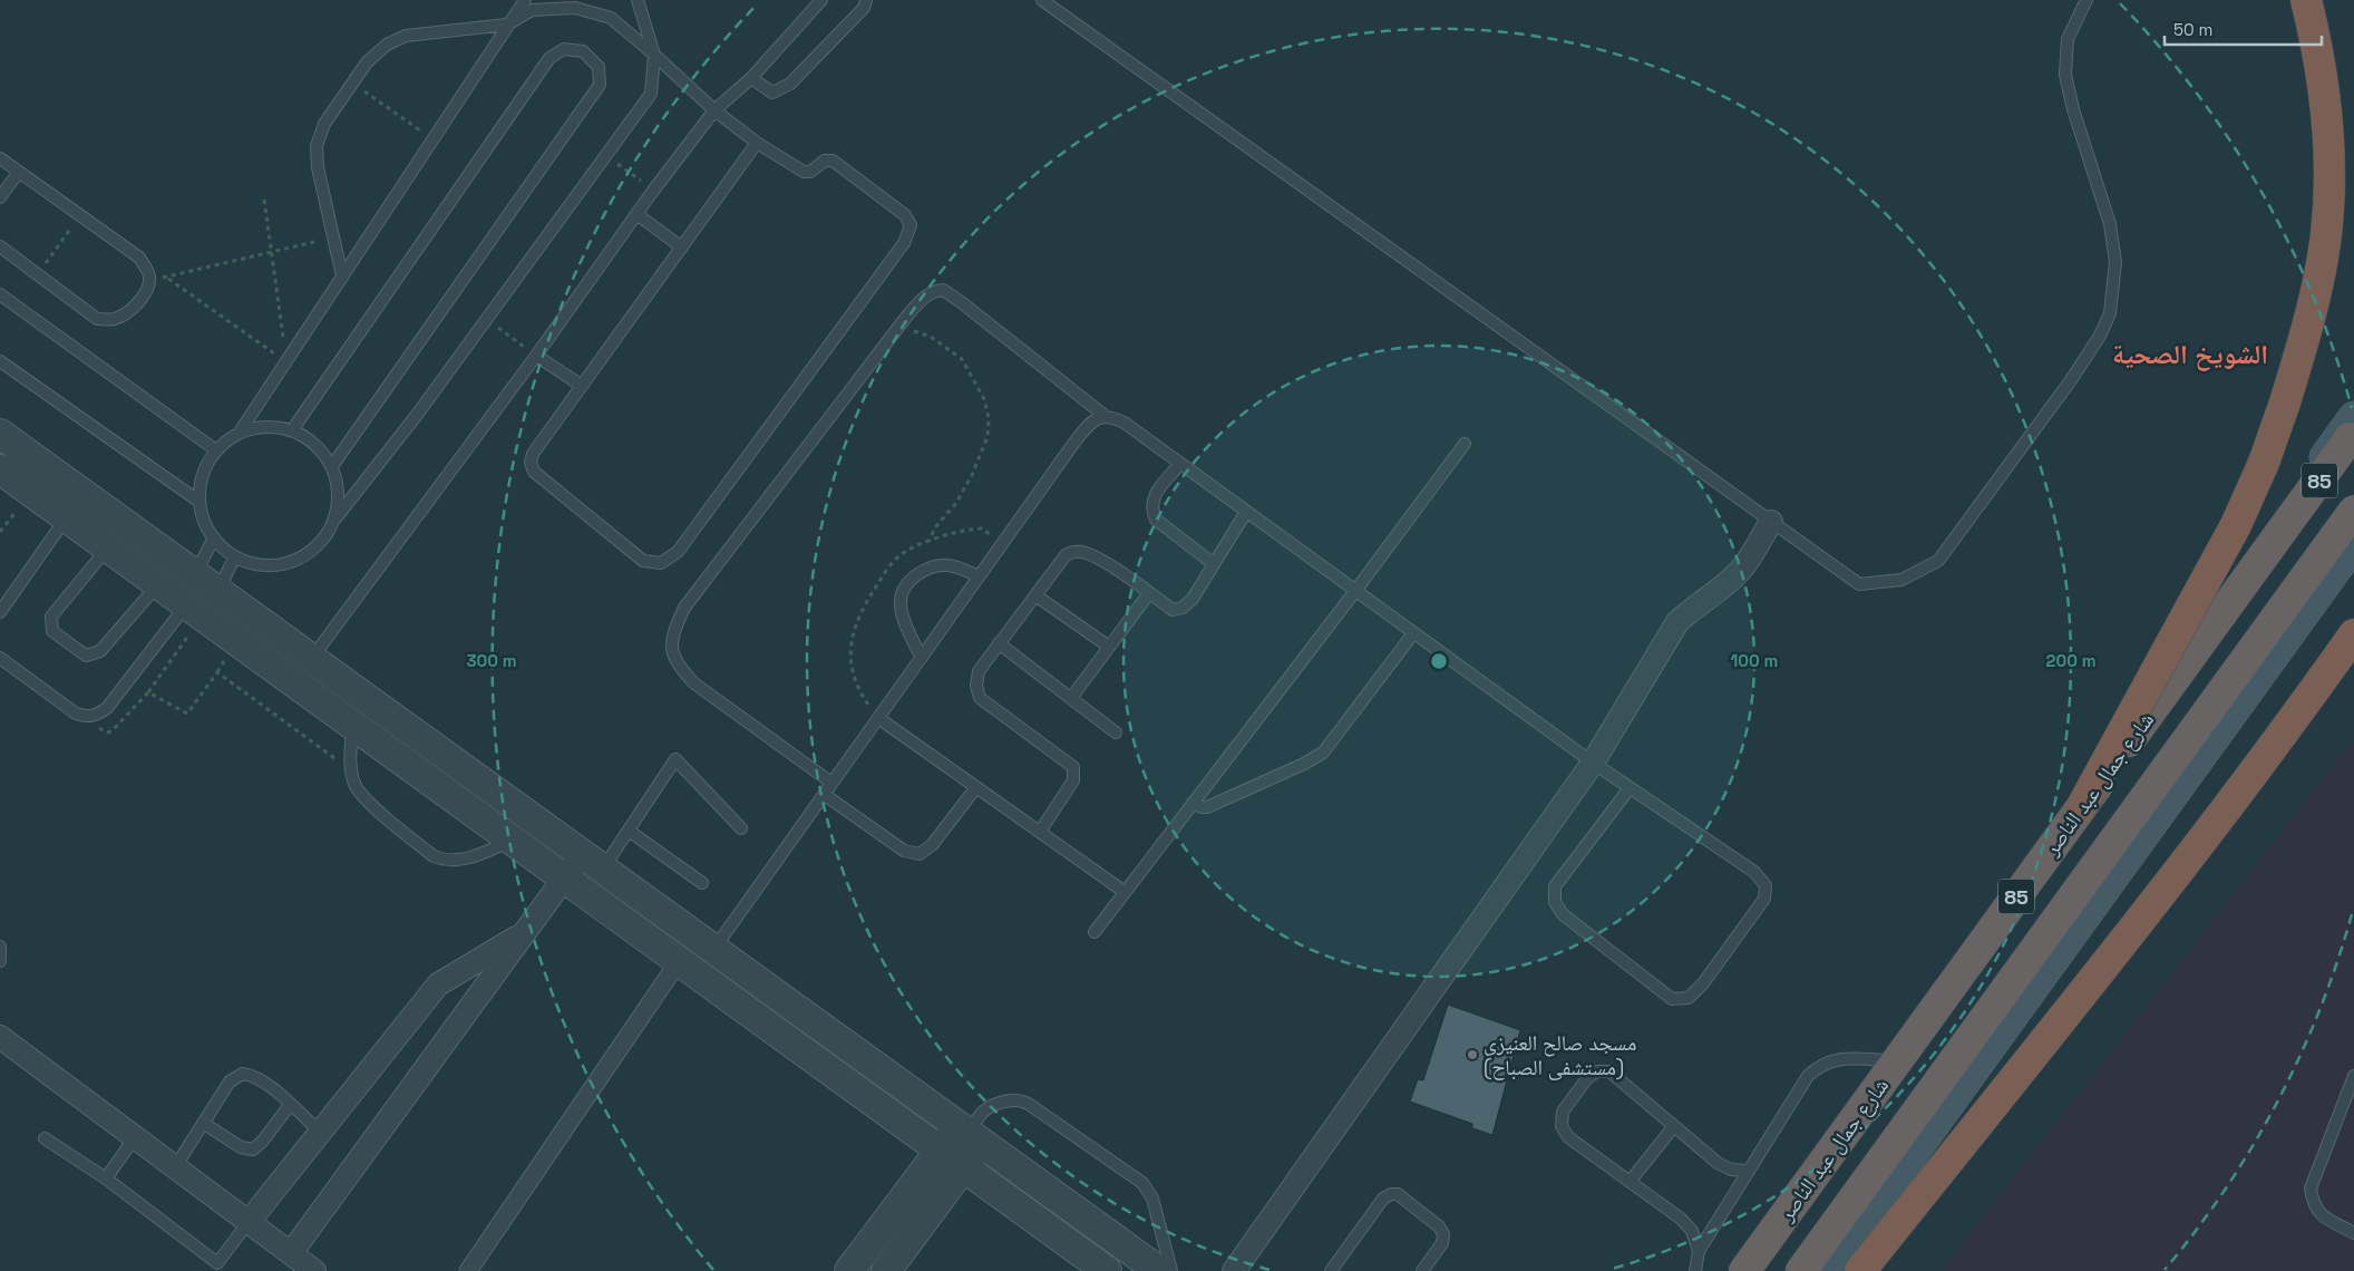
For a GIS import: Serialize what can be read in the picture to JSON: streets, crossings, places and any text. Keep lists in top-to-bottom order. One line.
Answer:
{"streets":{"highway":["85","شارع جمال عبد الناصر"]},"districts":["الشويخ الصحية"],"places":["مسجد صالح العنيزي (مستشفى الصباح)"],"scale_bar":"50 m","rings":["100 m","200 m","300 m"]}
